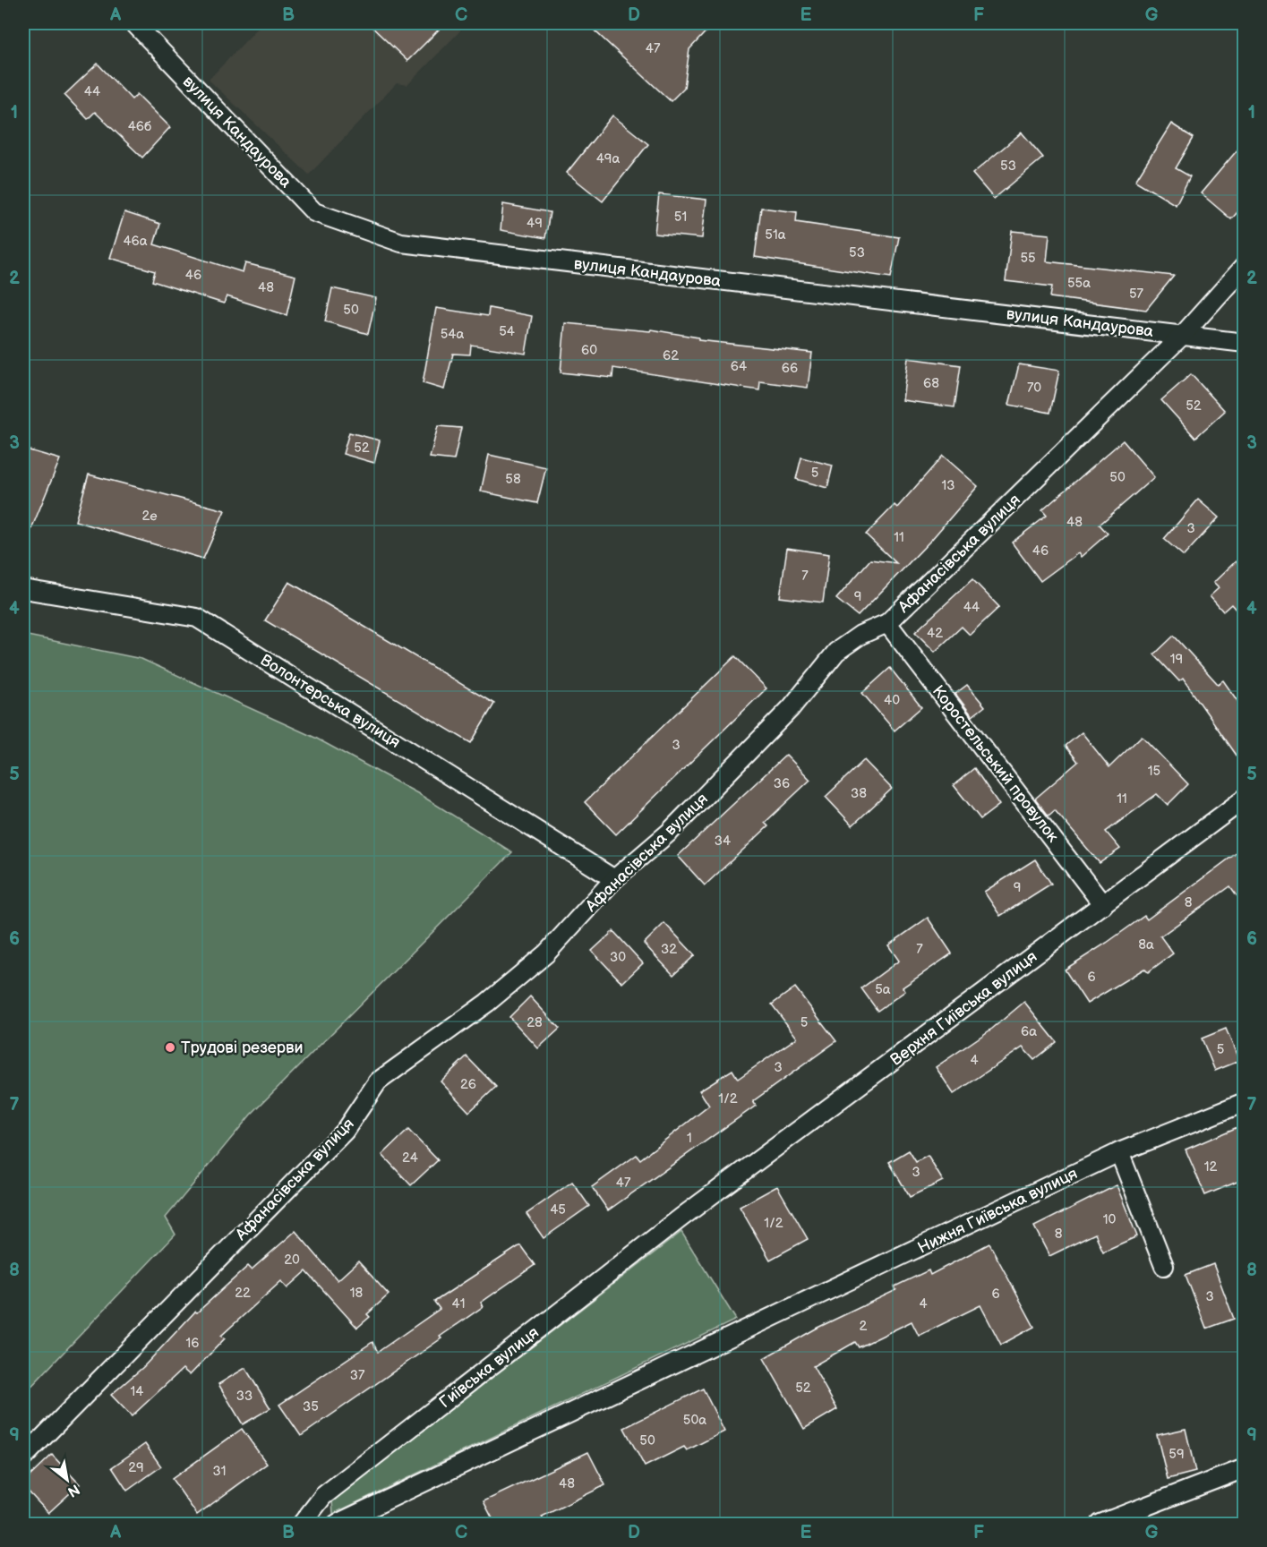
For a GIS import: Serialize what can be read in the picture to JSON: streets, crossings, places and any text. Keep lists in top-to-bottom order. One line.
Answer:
{"streets":{"street":["вулиця Кандаурова","Афанасівська вулиця","Волонтерська вулиця","Коростельський провулок","Верхня Гиївська вулиця","Нижня Гиївська вулиця","Гиївська вулиця"]},"crossings":[["вулиця Кандаурова","Афанасівська вулиця"],["Афанасівська вулиця","Волонтерська вулиця"],["Афанасівська вулиця","Коростельський провулок"],["Коростельський провулок","Верхня Гиївська вулиця"],["Верхня Гиївська вулиця","Гиївська вулиця"]],"places":["Трудові резерви"],"house_numbers":["47","44","46б","49а","53","51","49","51а","46а","53","55","46","55а","48","57","50","54","54а","60","62","64","66","68","70","52","52","5","50","58","13","2е","48","3","11","46","7","9","44","42","19","40","3","15","36","38","11","34","9","8","8а","32","7","30","6","5а","28","5","6а","5","4","3","26","1/2","1","24","12","3","47","45","10","1/2","8","20","22","18","6","3","41","4","2","16","37","52","14","33","35","50а","50","59","29","31","48"],"north":"bottom right","grid":{"columns":["A","B","C","D","E","F","G"],"rows":["1","2","3","4","5","6","7","8","9"]}}
